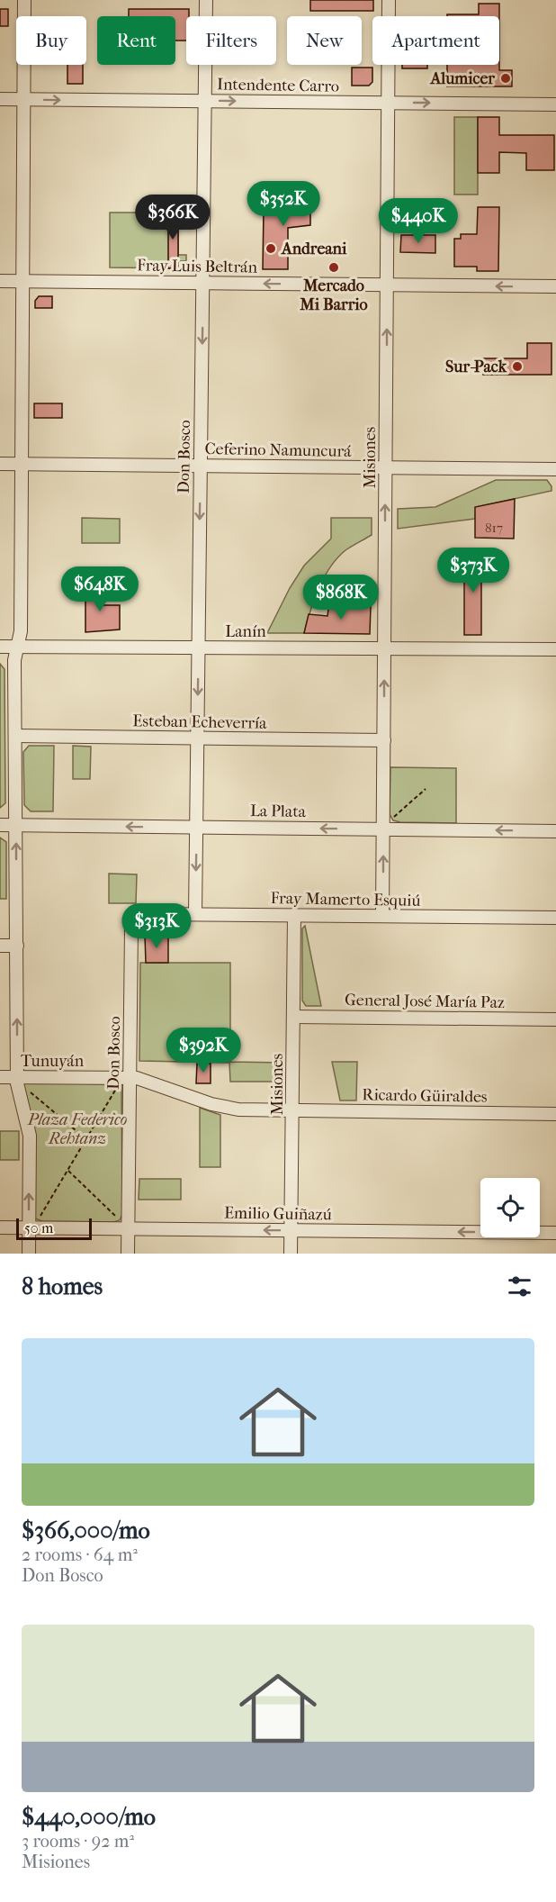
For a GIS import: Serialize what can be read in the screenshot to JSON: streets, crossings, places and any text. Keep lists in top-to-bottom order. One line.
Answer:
{"streets":{"street":["Intendente Carro","Fray Luis Beltrán","Ceferino Namuncurá","Don Bosco","Misiones","Lanín","Esteban Echeverría","La Plata","Fray Mamerto Esquiú","General José María Paz","Tunuyán","Ricardo Güiraldes","Emilio Guiñazú"]},"crossings":[["Intendente Carro","Don Bosco"],["Intendente Carro","Misiones"],["Fray Luis Beltrán","Don Bosco"],["Fray Luis Beltrán","Misiones"],["Ceferino Namuncurá","Don Bosco"],["Ceferino Namuncurá","Misiones"],["Don Bosco","Lanín"],["Don Bosco","Esteban Echeverría"],["Don Bosco","La Plata"],["Don Bosco","Fray Mamerto Esquiú"],["Don Bosco","Tunuyán"],["Don Bosco","Emilio Guiñazú"],["Misiones","Lanín"],["Misiones","Esteban Echeverría"],["Misiones","La Plata"],["Misiones","Fray Mamerto Esquiú"],["Misiones","General José María Paz"],["Misiones","Tunuyán"],["Misiones","Ricardo Güiraldes"],["Misiones","Emilio Guiñazú"],["Tunuyán","Ricardo Güiraldes"]],"one_way":["Intendente Carro","Fray Luis Beltrán","Don Bosco","Misiones","La Plata","Emilio Guiñazú"],"parks":["Plaza Federico Rehtanz"],"places":["Alumicer","Andreani","Mercado Mi Barrio","Sur-Pack"],"house_numbers":["817"],"scale_bar":"50 m","page":{"chip":["Buy","Rent","Filters","New","Apartment"],"price":["$352K","$366K","$440K","$373K","$648K","$868K","$313K","$392K"],"scale":"50 m","heading":"8 homes","list":[{"name":"$366,000/mo","note":"2 rooms · 64 m² · Don Bosco"},{"name":"$440,000/mo","note":"3 rooms · 92 m² · Misiones"}]}}
